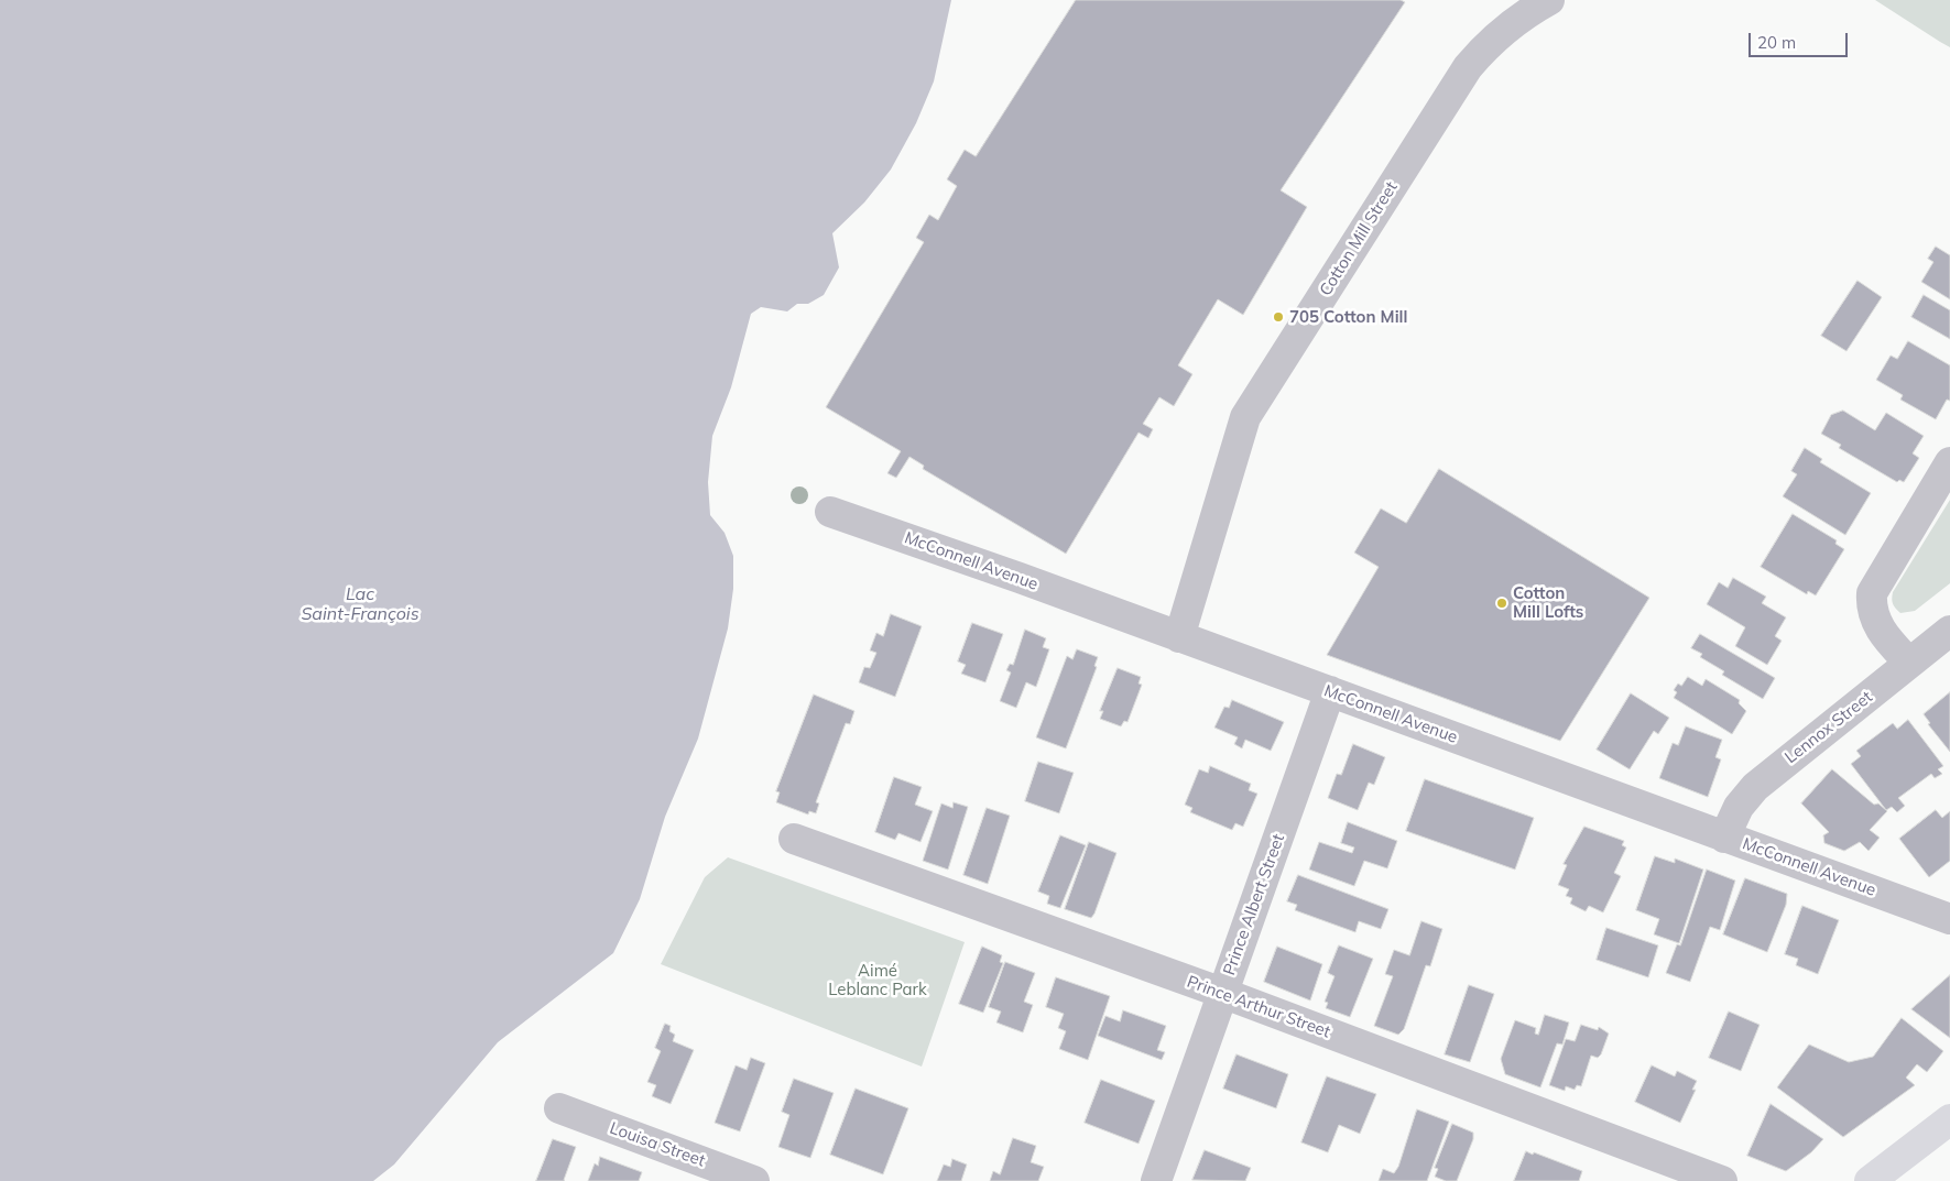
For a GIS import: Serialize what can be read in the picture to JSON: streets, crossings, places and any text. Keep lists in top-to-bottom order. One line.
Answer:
{"streets":{"street":["Cotton Mill Street","McConnell Avenue","Lennox Street","Prince Albert Street","Prince Arthur Street","Louisa Street"]},"crossings":[["Cotton Mill Street","McConnell Avenue"],["McConnell Avenue","Lennox Street"],["McConnell Avenue","Prince Albert Street"],["Prince Albert Street","Prince Arthur Street"]],"water":["Lac Saint-François"],"parks":["Aimé Leblanc Park"],"places":["705 Cotton Mill","Cotton Mill Lofts"],"scale_bar":"20 m"}
